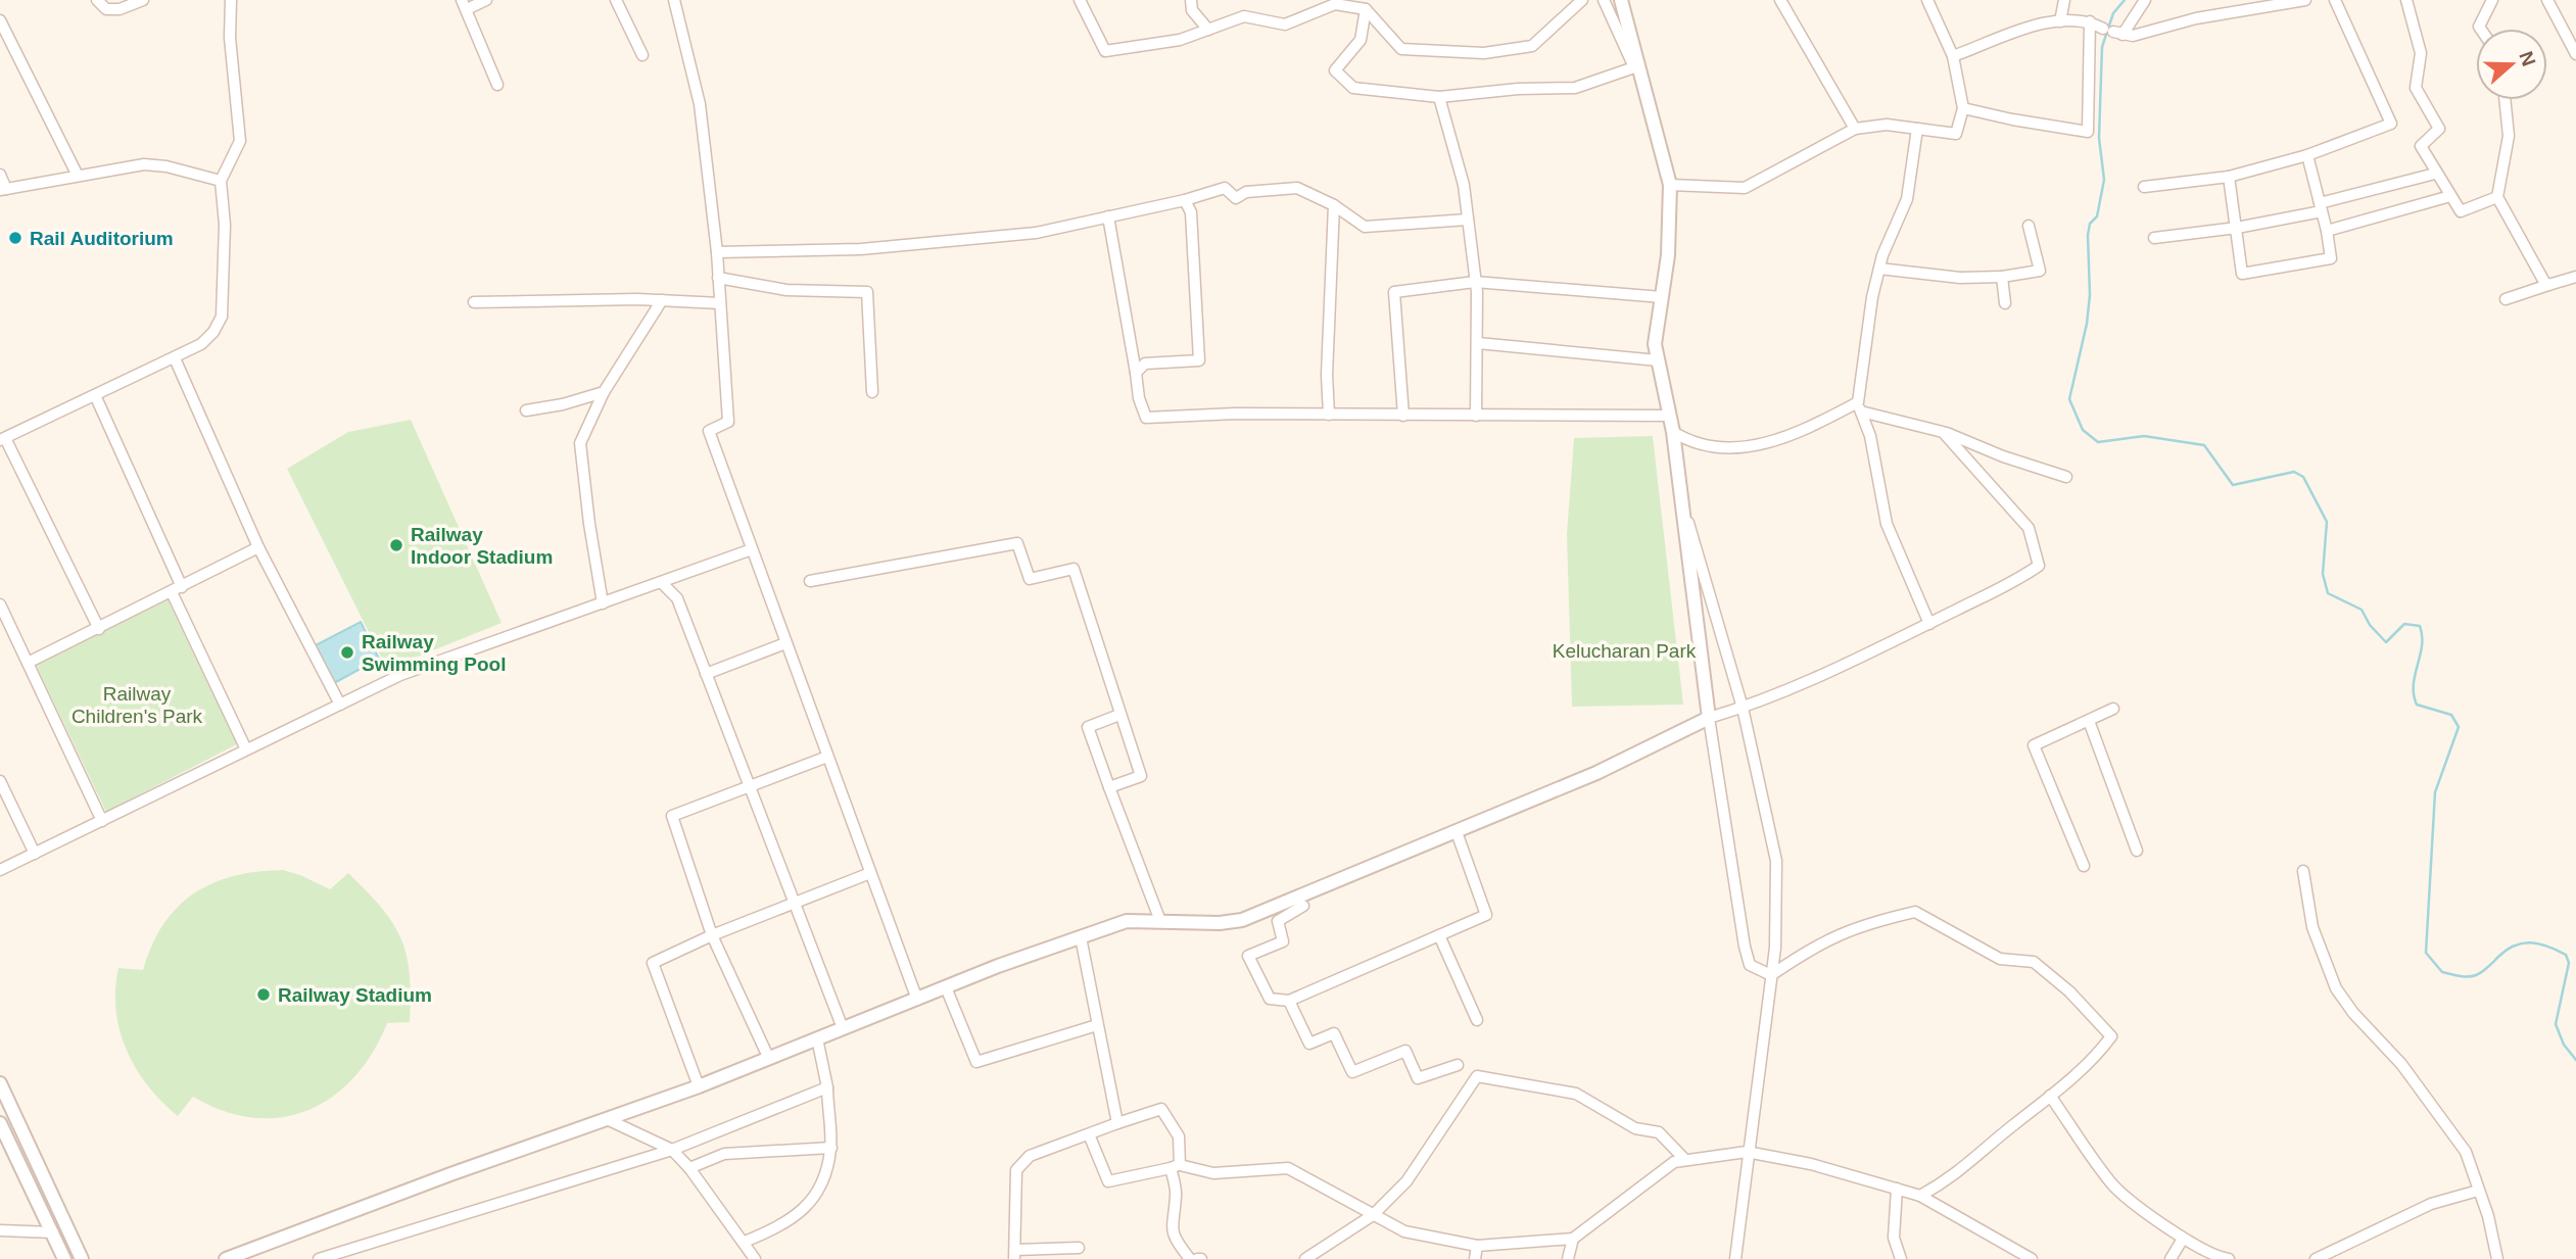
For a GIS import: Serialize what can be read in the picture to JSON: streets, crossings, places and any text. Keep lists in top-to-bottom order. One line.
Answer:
{"parks":["Kelucharan Park","Railway Children's Park"],"places":["Rail Auditorium","Railway Indoor Stadium","Railway Swimming Pool","Railway Stadium"],"north":"right"}
